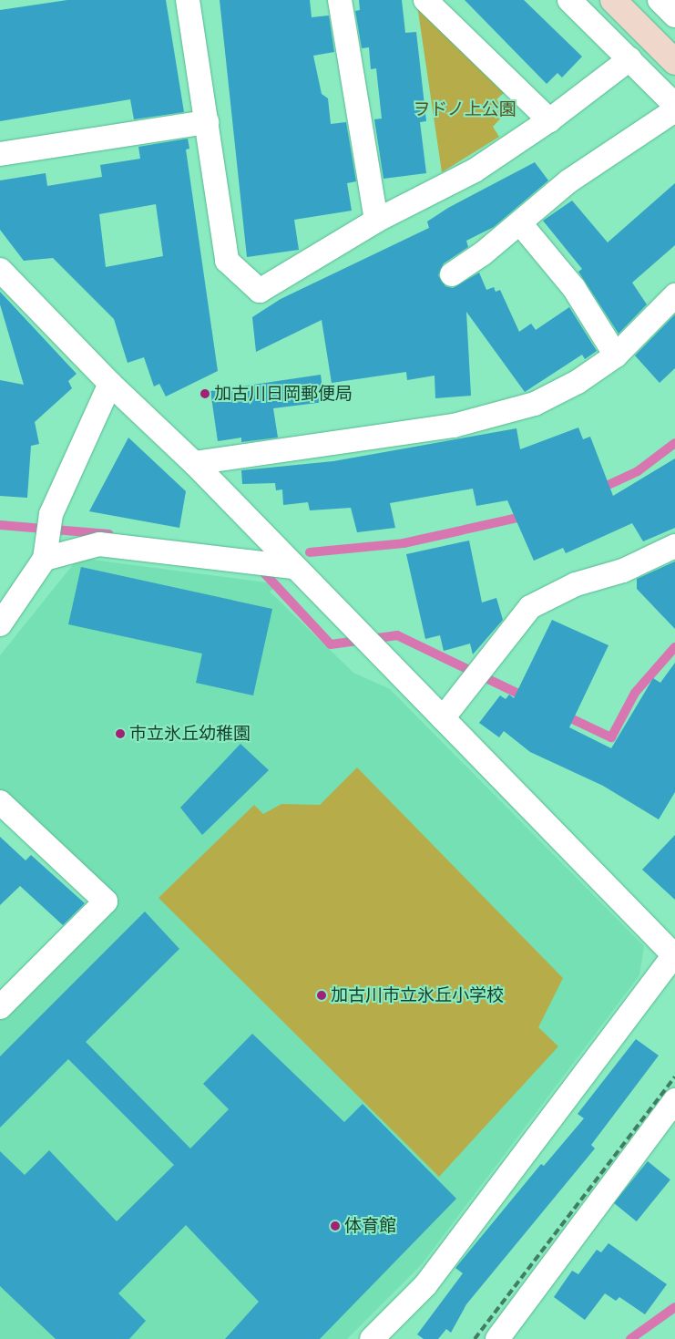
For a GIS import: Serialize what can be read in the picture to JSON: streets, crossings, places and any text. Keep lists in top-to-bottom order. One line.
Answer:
{"parks":["ヲドノ上公園"],"places":["加古川日岡郵便局","市立氷丘幼稚園","加古川市立氷丘小学校","体育館"]}
